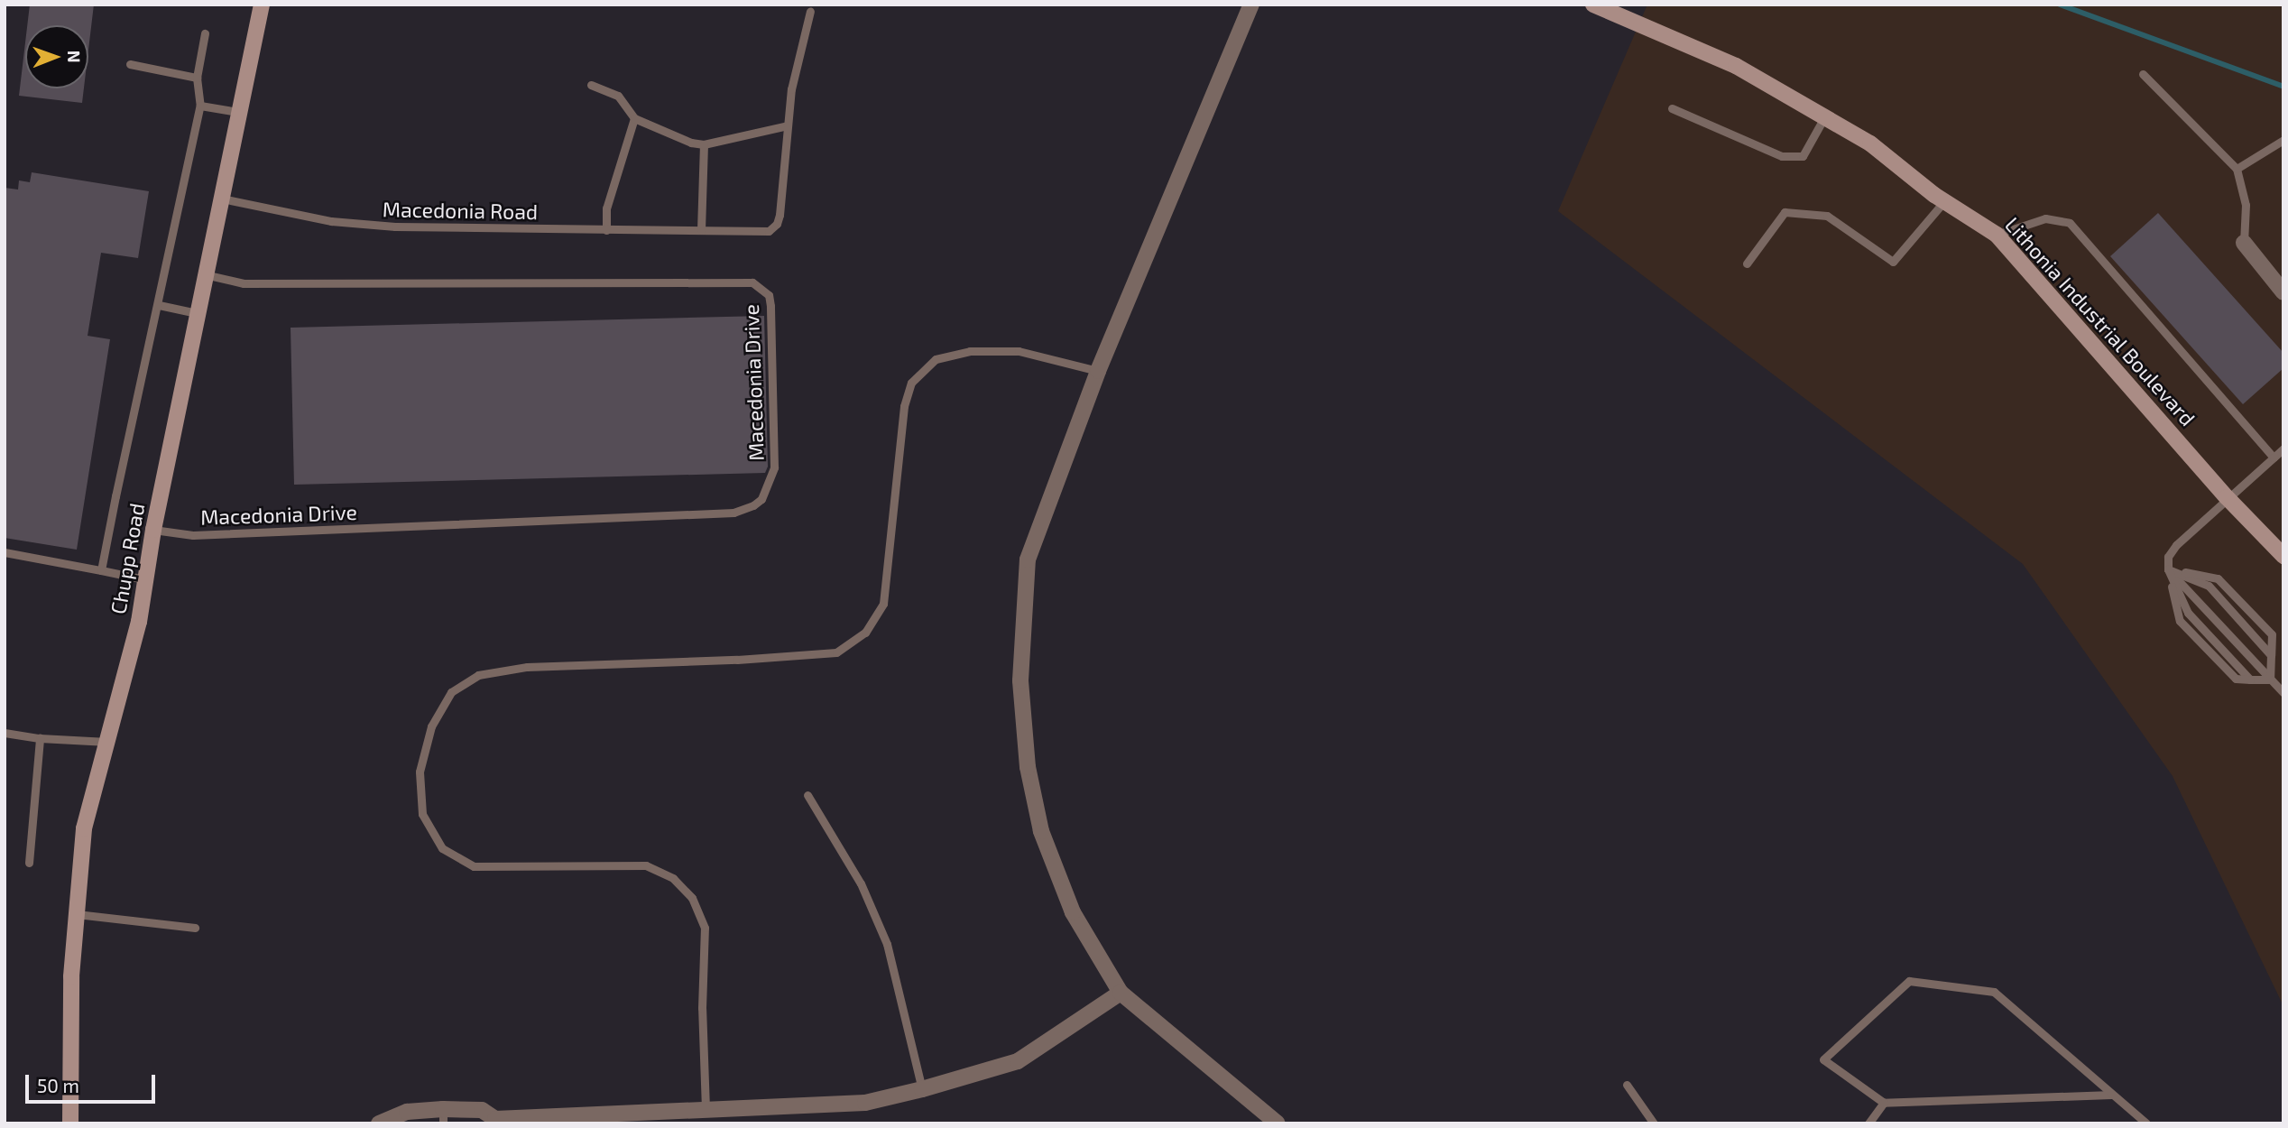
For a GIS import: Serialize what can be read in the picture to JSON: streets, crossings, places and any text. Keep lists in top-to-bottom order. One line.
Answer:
{"streets":{"street":["Lithonia Industrial Boulevard","Chupp Road"],"lane":["Macedonia Road","Macedonia Drive"]},"crossings":[["Macedonia Road","Chupp Road"],["Macedonia Drive","Chupp Road"]],"scale_bar":"50 m","north":"right"}
